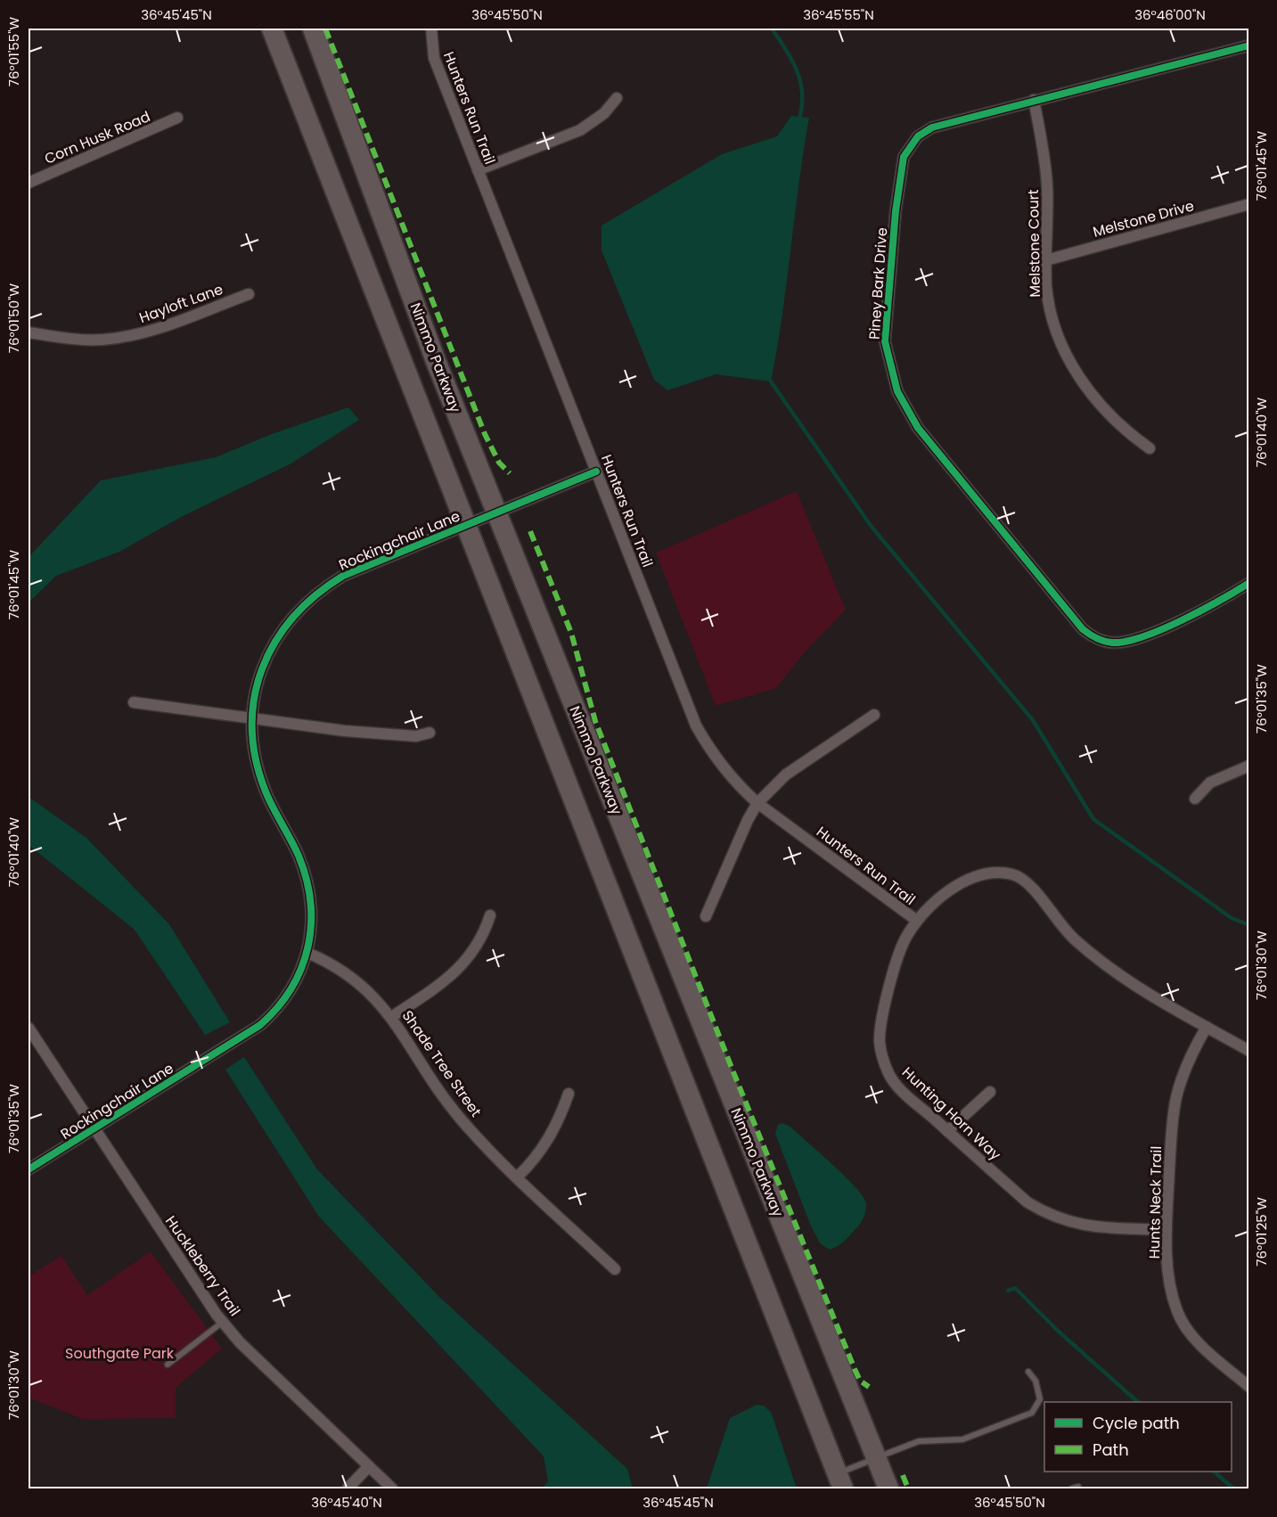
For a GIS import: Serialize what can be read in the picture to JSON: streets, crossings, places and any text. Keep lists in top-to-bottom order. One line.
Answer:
{"streets":{"highway":["Nimmo Parkway"],"street":["Hunters Run Trail","Corn Husk Road","Melstone Drive","Melstone Court","Piney Bark Drive","Hayloft Lane","Rockingchair Lane","Shade Tree Street","Hunting Horn Way","Hunts Neck Trail","Huckleberry Trail"]},"crossings":[["Hunters Run Trail","Rockingchair Lane"],["Hunters Run Trail","Hunting Horn Way"],["Melstone Drive","Melstone Court"],["Melstone Court","Piney Bark Drive"],["Nimmo Parkway","Rockingchair Lane"],["Rockingchair Lane","Shade Tree Street"],["Rockingchair Lane","Huckleberry Trail"],["Hunting Horn Way","Hunts Neck Trail"]],"parks":["Southgate Park"],"legend":["Cycle path","Path"],"coordinates":["36°45'45\"N","36°45'50\"N","36°45'55\"N","36°46'00\"N","76°01'55\"W","76°01'45\"W","76°01'50\"W","76°01'40\"W","76°01'35\"W","76°01'30\"W","76°01'25\"W","36°45'40\"N"]}
